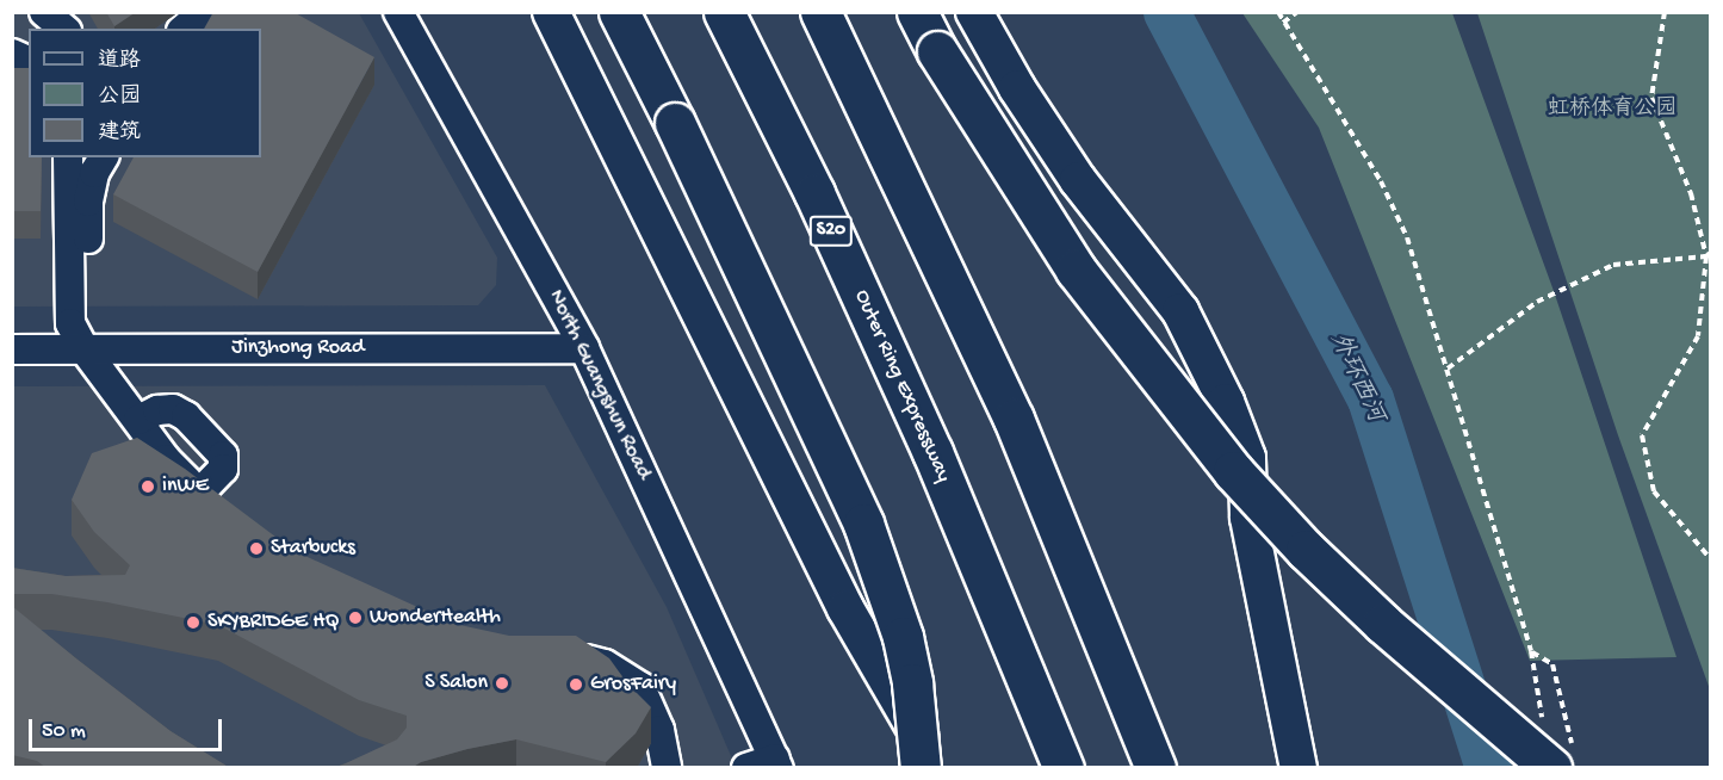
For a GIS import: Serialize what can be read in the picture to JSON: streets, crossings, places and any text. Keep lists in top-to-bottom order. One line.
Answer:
{"streets":{"highway":["S20","Outer Ring Expressway"],"street":["Jinzhong Road","North Guangshun Road"]},"crossings":[["Jinzhong Road","North Guangshun Road"]],"water":["外环西河"],"parks":["虹桥体育公园"],"places":["inWE","Starbucks","WonderHealth","SKYBRIDGE HQ","S Salon","GrosFairy"],"legend":["道路","公园","建筑"],"scale_bar":"50 m"}
